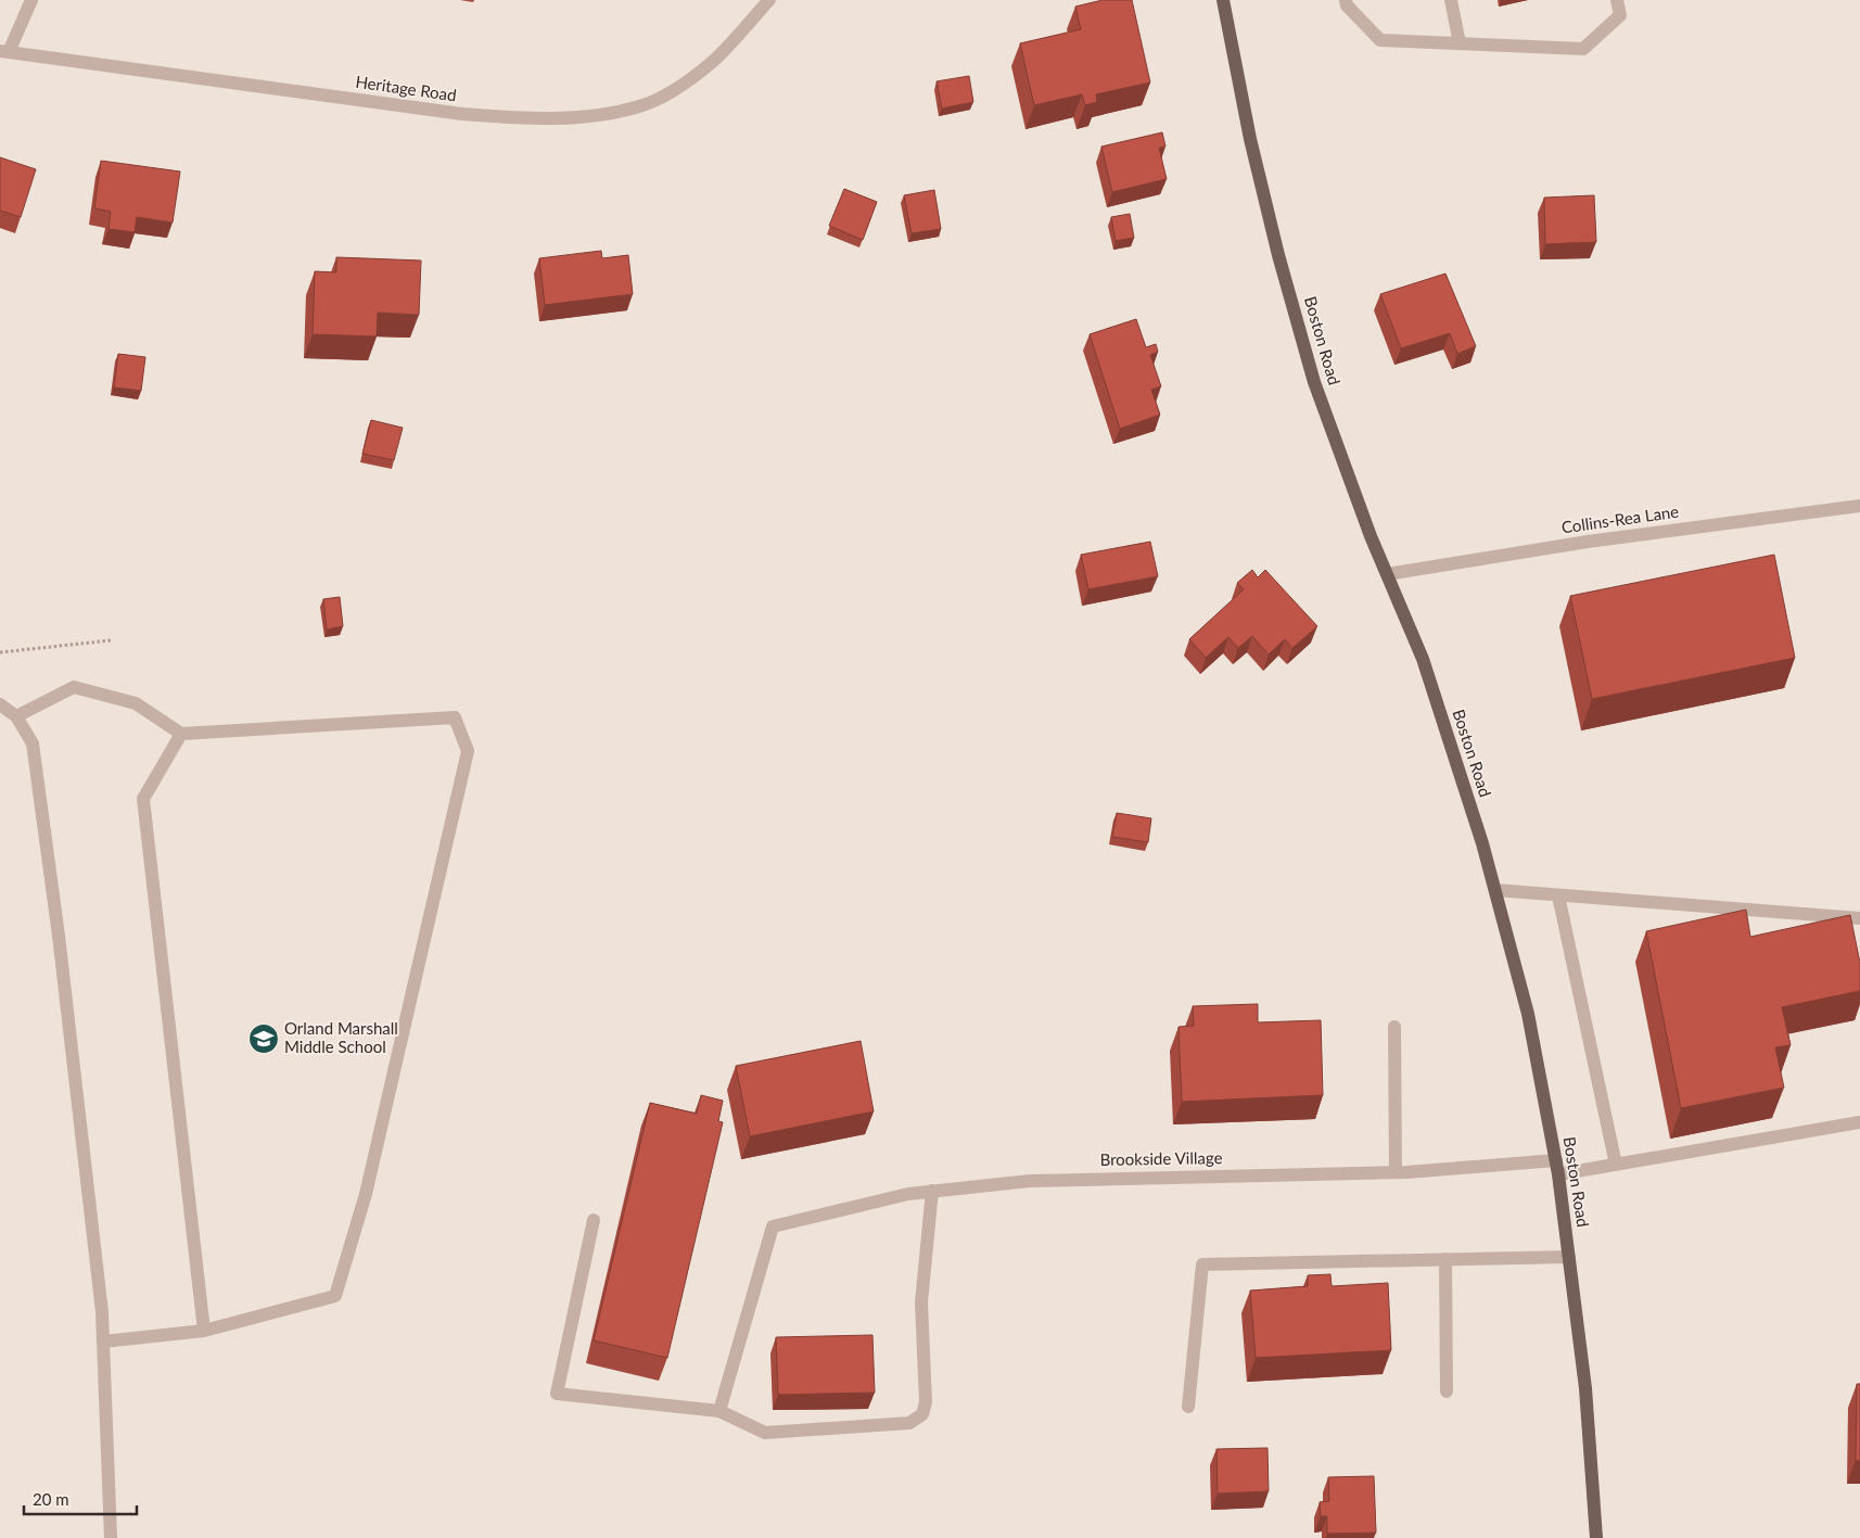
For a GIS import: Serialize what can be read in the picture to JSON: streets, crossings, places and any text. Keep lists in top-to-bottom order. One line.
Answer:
{"streets":{"main road":["Boston Road"],"street":["Heritage Road","Collins-Rea Lane","Brookside Village"]},"crossings":[["Boston Road","Collins-Rea Lane"],["Boston Road","Brookside Village"]],"places":{"school or university":["Orland Marshall Middle School"]},"scale_bar":"20 m"}
